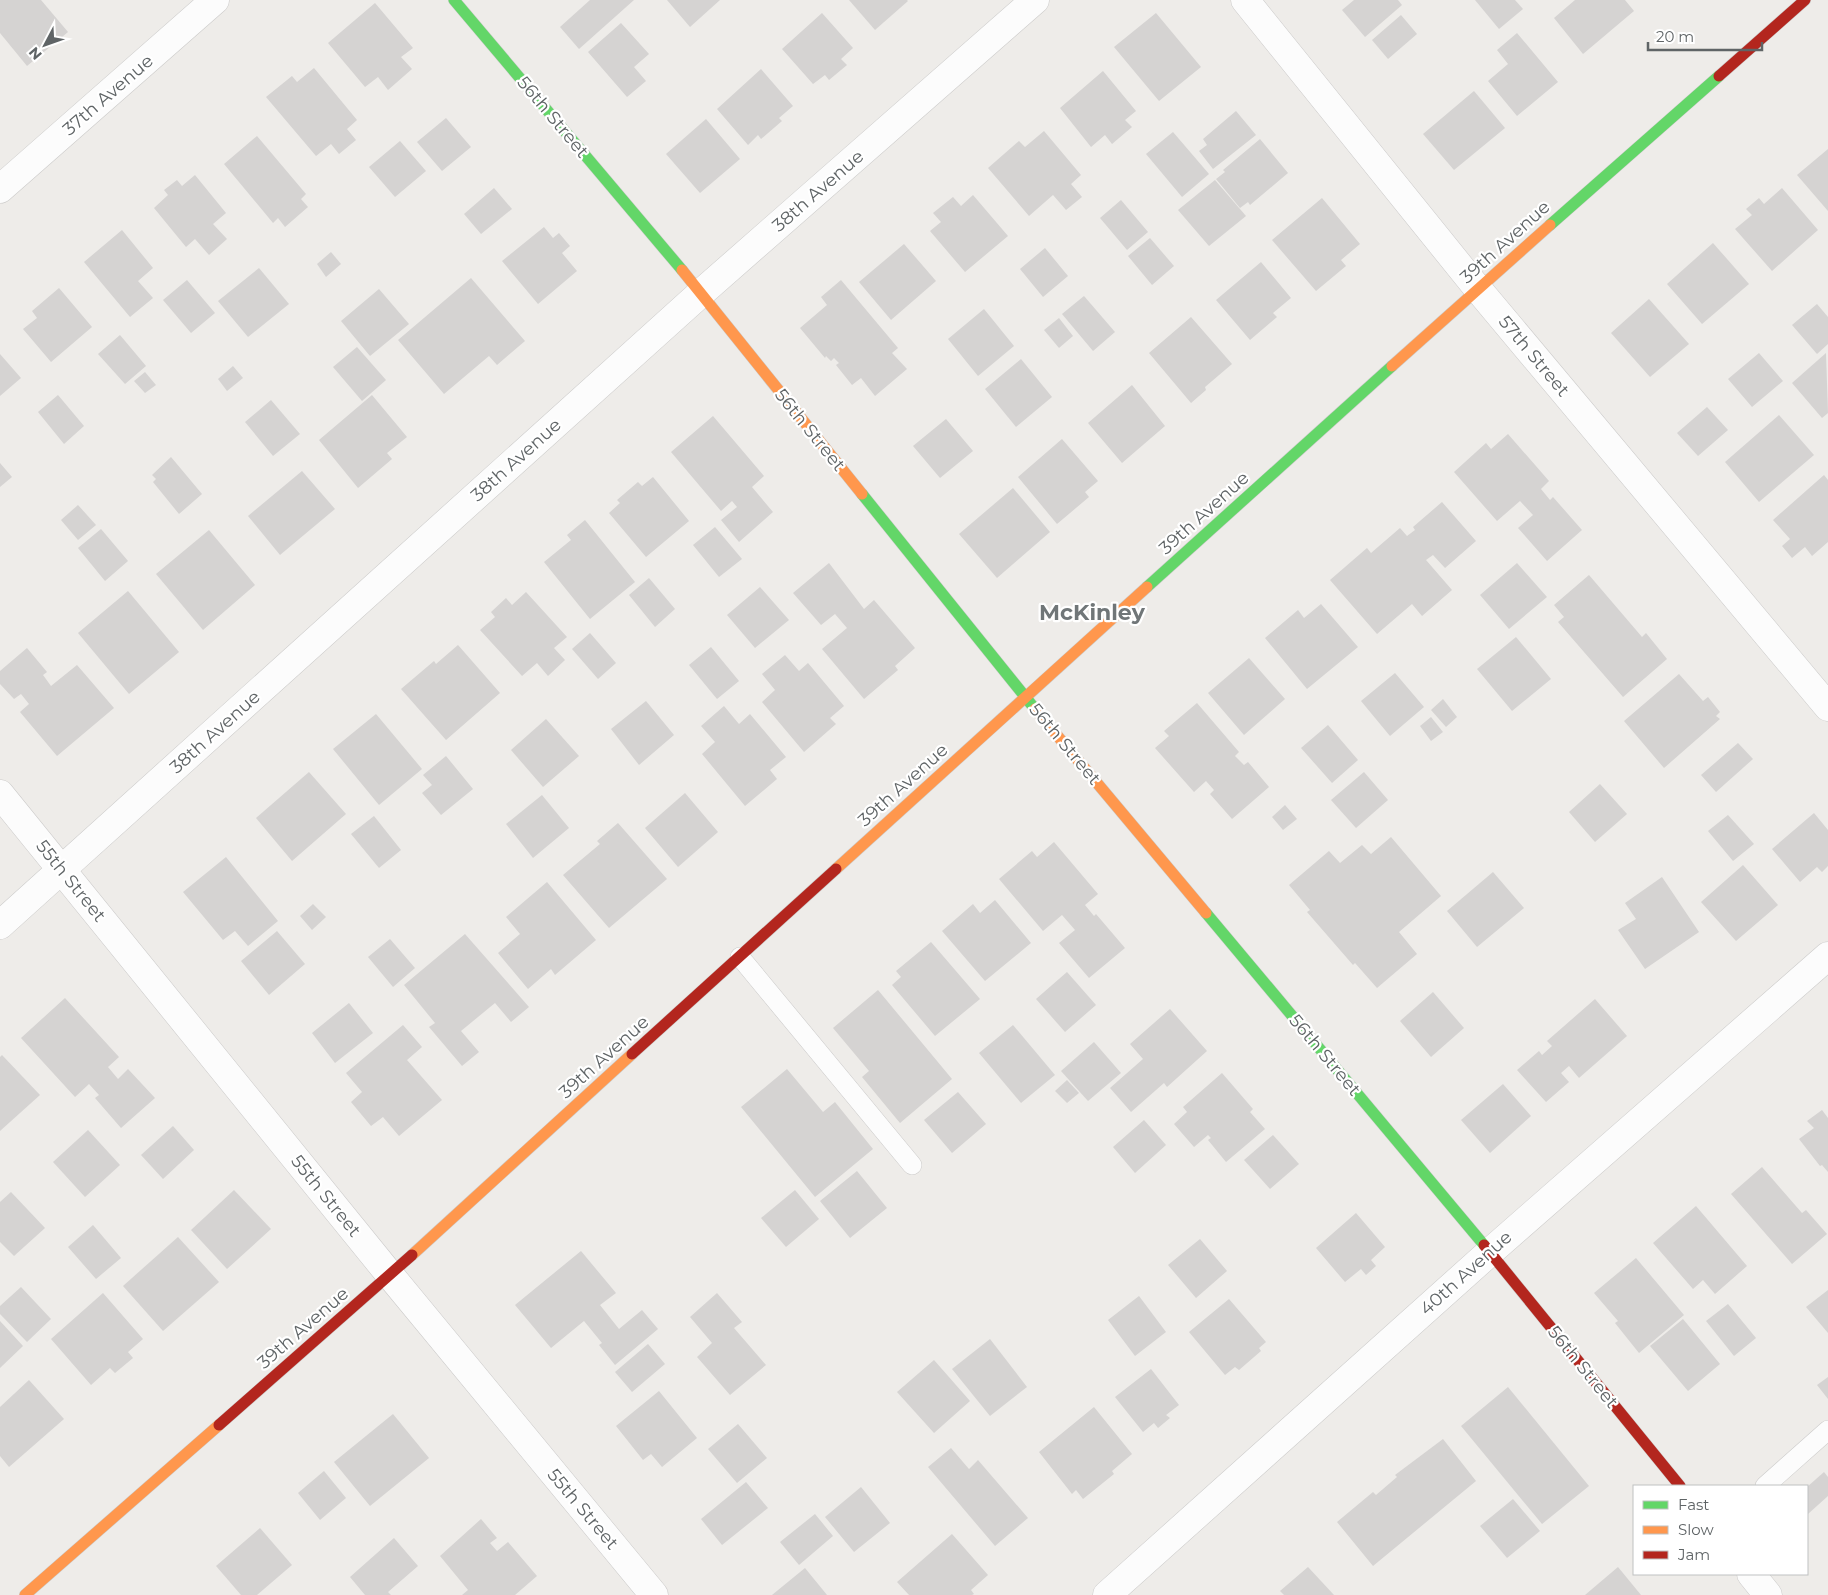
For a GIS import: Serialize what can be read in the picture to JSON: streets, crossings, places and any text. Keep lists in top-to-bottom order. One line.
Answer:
{"streets":{"main road":["56th Street","39th Avenue"],"street":["37th Avenue","38th Avenue","57th Street","55th Street","40th Avenue"]},"crossings":[["56th Street","38th Avenue"],["56th Street","39th Avenue"],["56th Street","40th Avenue"],["38th Avenue","55th Street"],["39th Avenue","57th Street"],["39th Avenue","55th Street"]],"districts":["McKinley"],"legend":["Fast","Slow","Jam"],"scale_bar":"20 m","north":"bottom left"}
